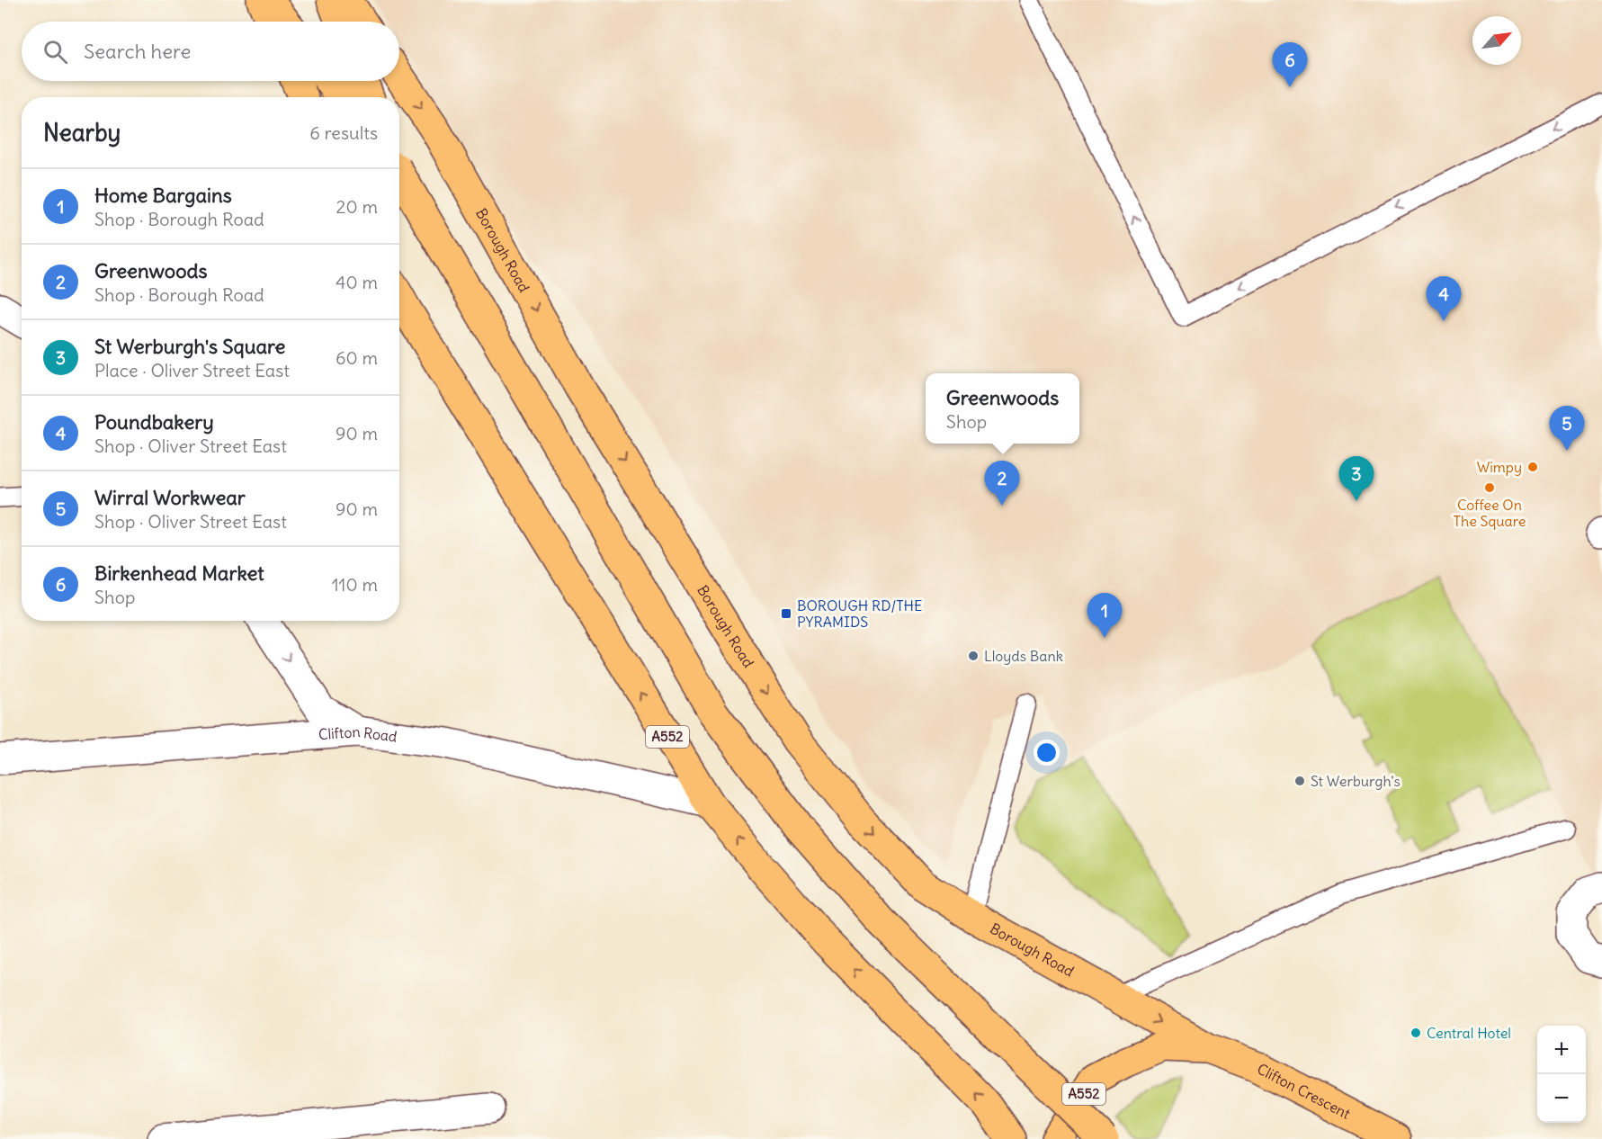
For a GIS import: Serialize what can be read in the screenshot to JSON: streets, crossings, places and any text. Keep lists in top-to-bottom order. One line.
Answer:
{"streets":{"main road":["Borough Road","A552","Clifton Crescent"],"street":["Clifton Road"]},"crossings":[["Borough Road","A552"],["Borough Road","Clifton Crescent"],["Clifton Road","A552"],["A552","Clifton Crescent"]],"places":{"other":["Wimpy","Coffee On The Square","Lloyds Bank","St Werburgh's","Central Hotel"],"transit":["BOROUGH RD/THE PYRAMIDS"]},"north":"top right","page":{"search":"Search here","pins":["6","4","5","3","2","1"],"heading":["Nearby","6 results"],"list":[{"mark":"1","name":"Home Bargains","note":"Shop · Borough Road","value":"20 m"},{"mark":"2","name":"Greenwoods","note":"Shop · Borough Road","value":"40 m"},{"mark":"3","name":"St Werburgh's Square","note":"Place · Oliver Street East","value":"60 m"},{"mark":"4","name":"Poundbakery","note":"Shop · Oliver Street East","value":"90 m"},{"mark":"5","name":"Wirral Workwear","note":"Shop · Oliver Street East","value":"90 m"},{"mark":"6","name":"Birkenhead Market","note":"Shop","value":"110 m"}],"popup":["Greenwoods","Shop"],"map_buttons":["+","−"]}}
